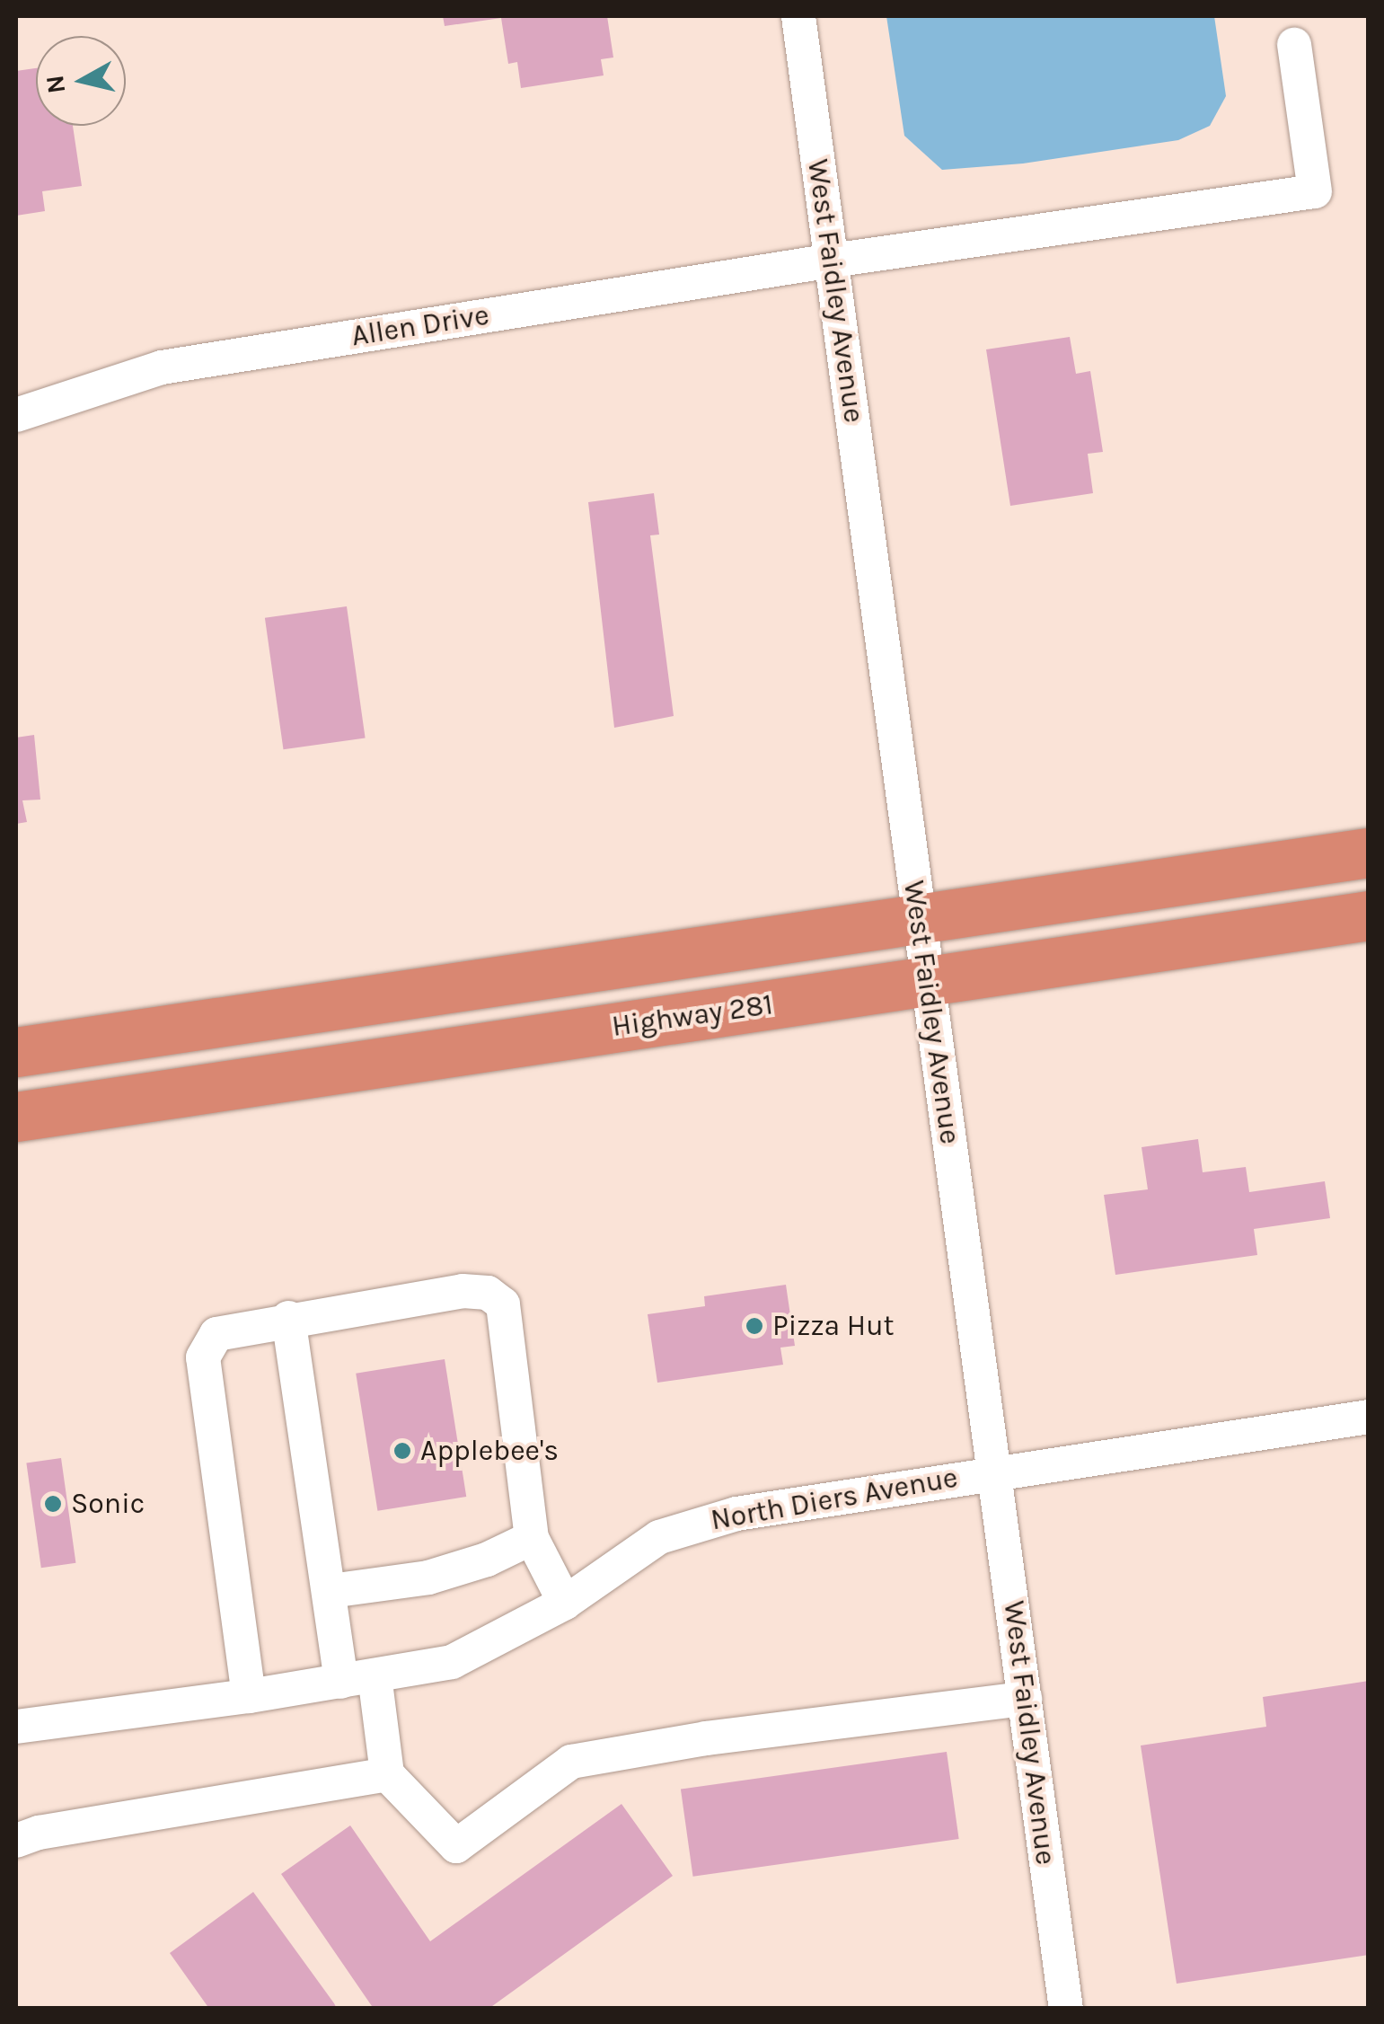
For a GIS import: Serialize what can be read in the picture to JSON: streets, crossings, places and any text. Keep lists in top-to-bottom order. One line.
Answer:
{"streets":{"highway":["Highway 281"],"street":["West Faidley Avenue","Allen Drive","North Diers Avenue"]},"crossings":[["West Faidley Avenue","Allen Drive"],["West Faidley Avenue","Highway 281"],["West Faidley Avenue","North Diers Avenue"]],"places":["Pizza Hut","Applebee's","Sonic"],"north":"left"}
